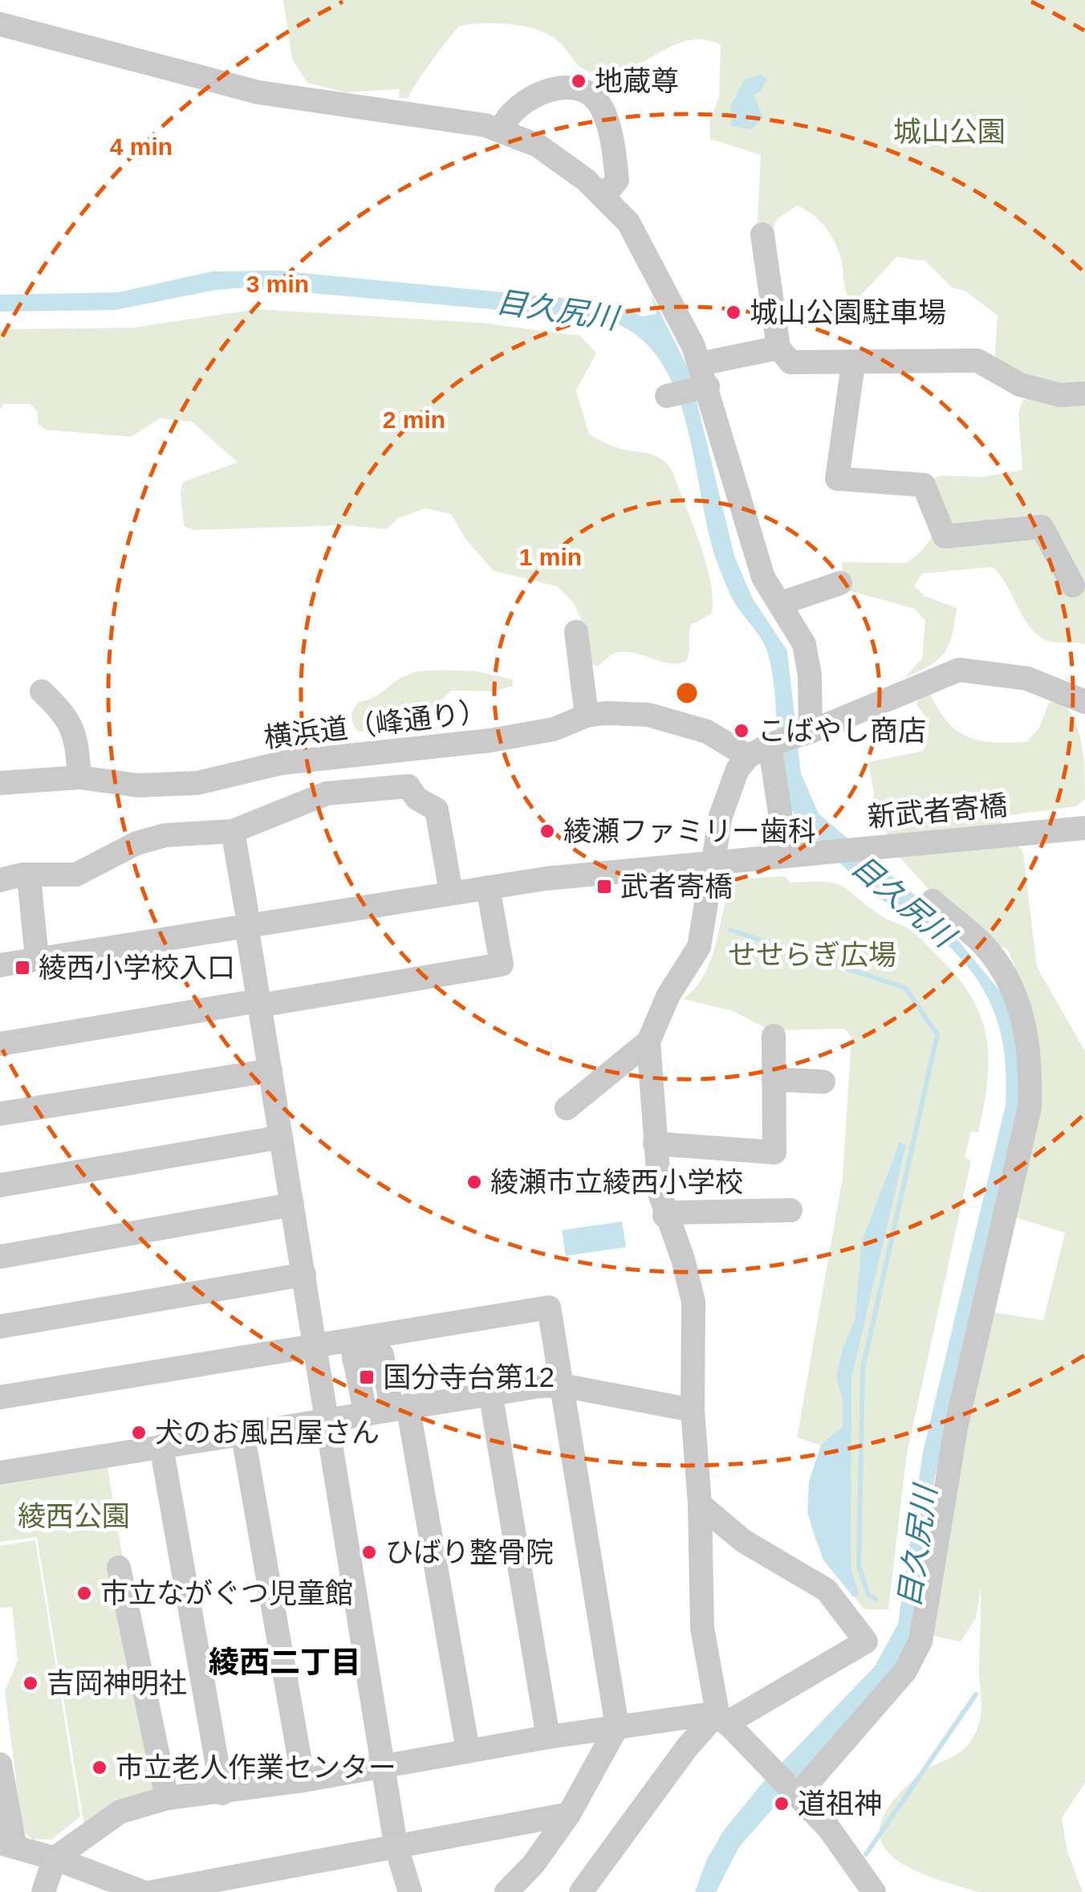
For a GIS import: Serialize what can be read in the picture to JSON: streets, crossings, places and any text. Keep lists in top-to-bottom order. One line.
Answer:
{"streets":{"street":["横浜道（峰通り）","新武者寄橋"]},"districts":["綾西二丁目"],"water":["目久尻川"],"parks":["城山公園","せせらぎ広場","綾西公園"],"places":{"other":["地蔵尊","城山公園駐車場","こばやし商店","綾瀬ファミリー歯科","綾瀬市立綾西小学校","犬のお風呂屋さん","ひばり整骨院","市立ながぐつ児童館","吉岡神明社","市立老人作業センター","道祖神"],"transit":["武者寄橋","綾西小学校入口","国分寺台第12"]},"rings":["4 min","3 min","2 min","1 min"]}
